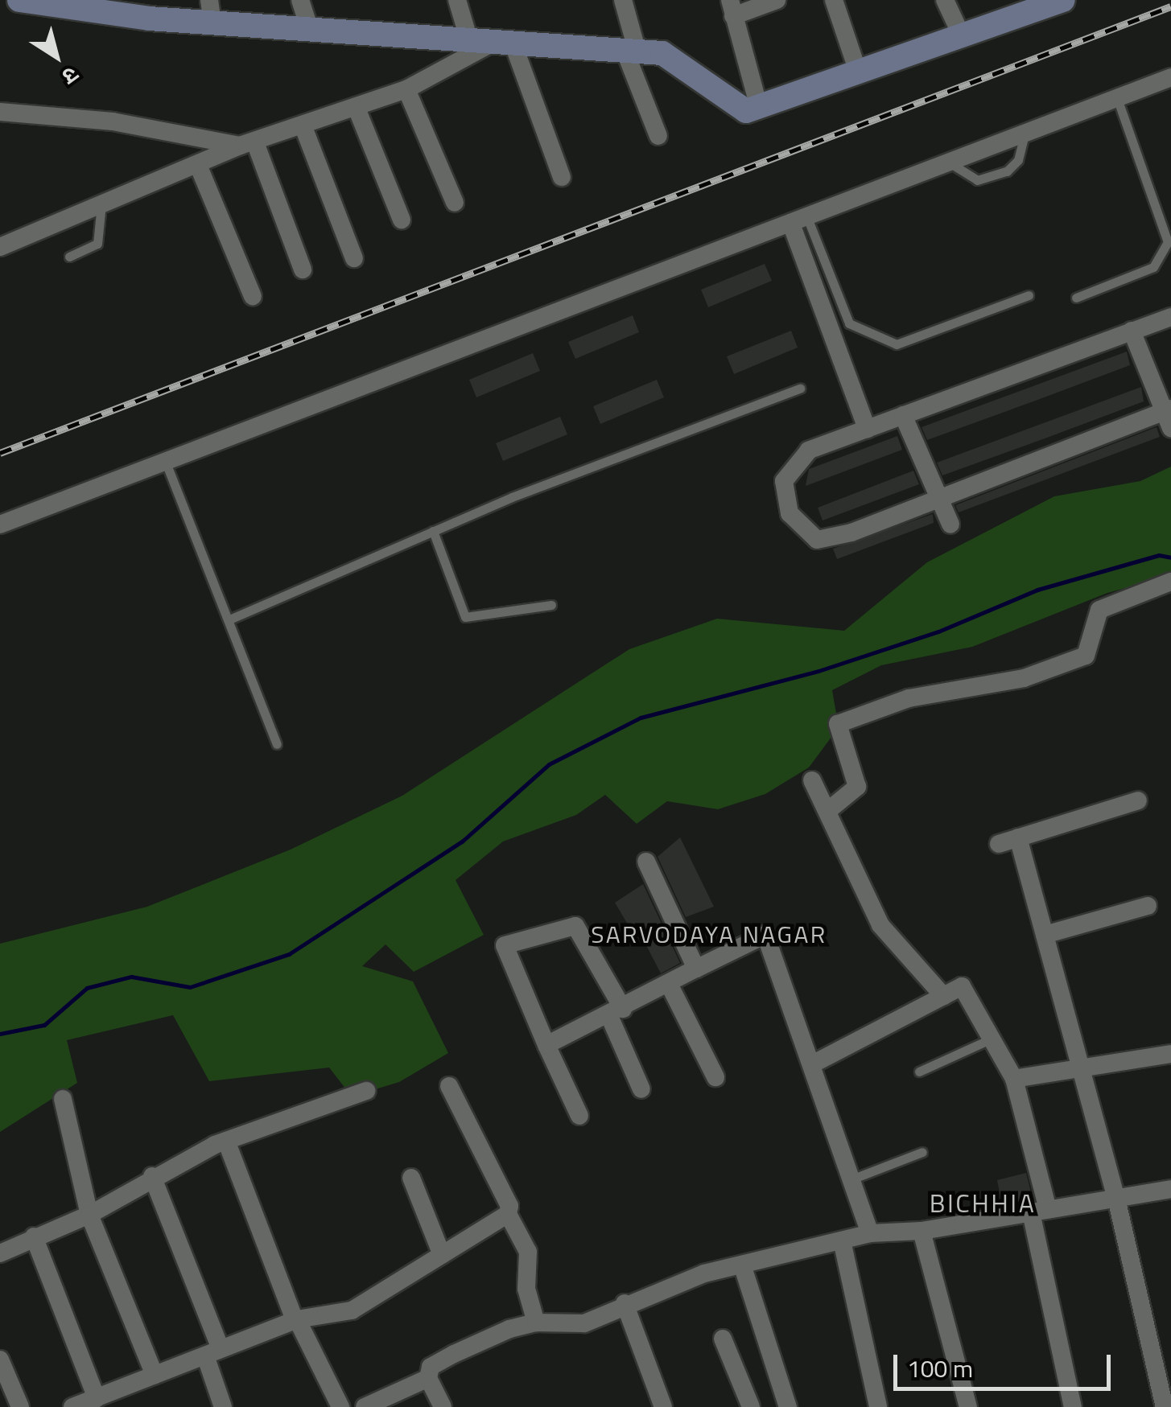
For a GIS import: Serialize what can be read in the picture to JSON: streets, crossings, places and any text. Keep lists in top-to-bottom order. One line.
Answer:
{"districts":["SARVODAYA NAGAR","BICHHIA"],"scale_bar":"100 m","north":"bottom right"}
